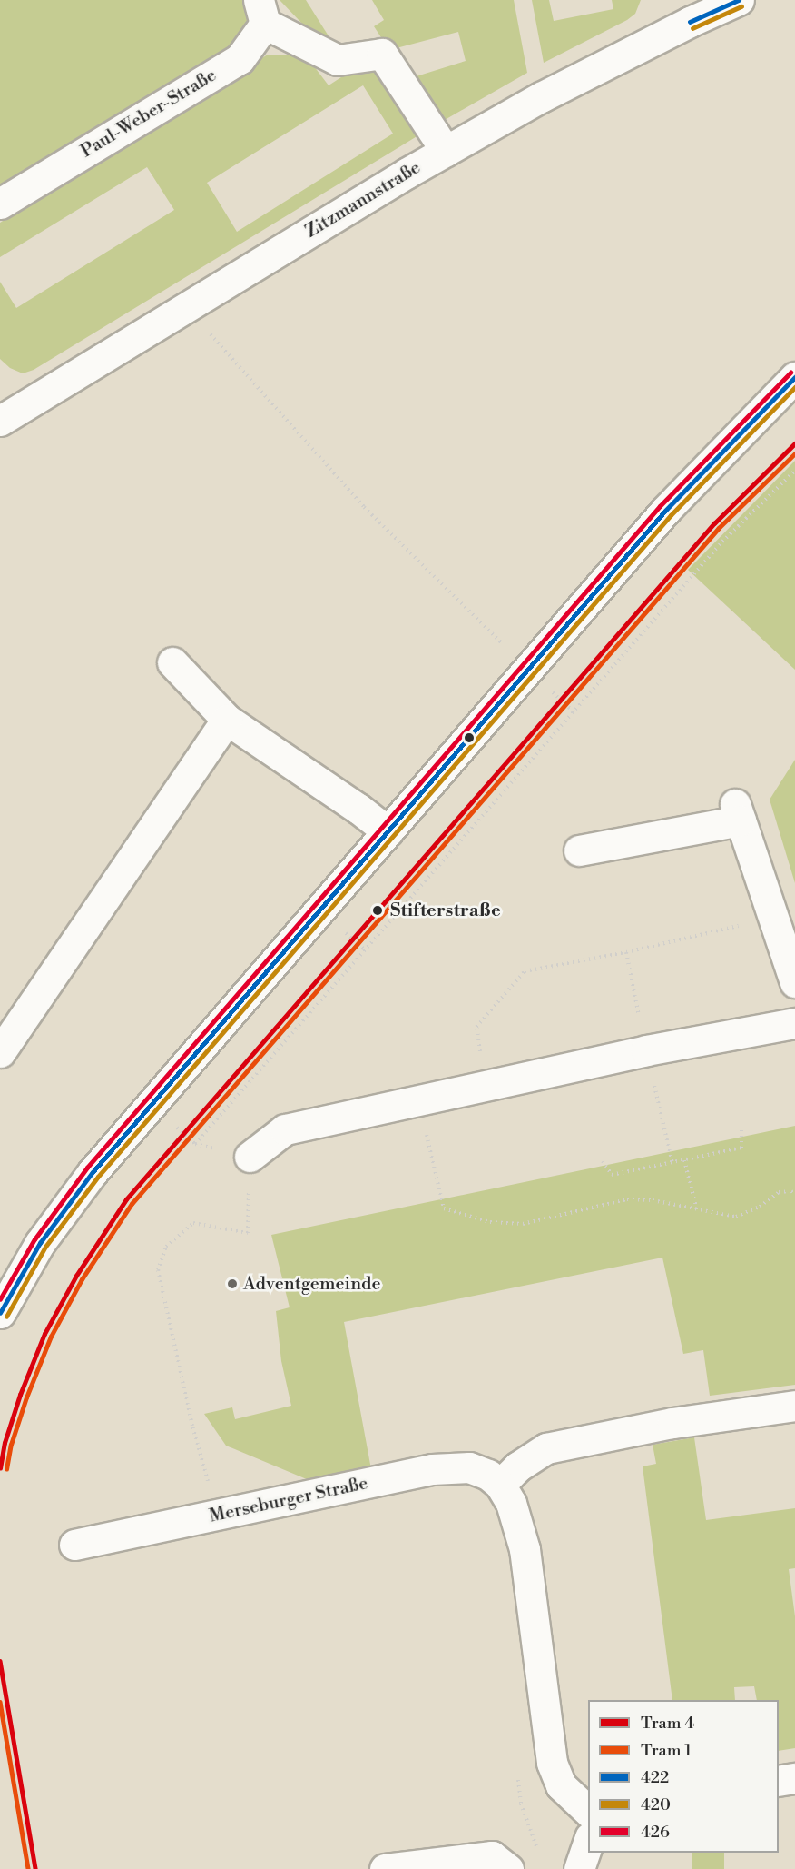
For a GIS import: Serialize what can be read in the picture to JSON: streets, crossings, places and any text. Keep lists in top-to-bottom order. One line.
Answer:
{"streets":{"street":["Paul-Weber-Straße","Zitzmannstraße","Merseburger Straße"]},"places":["Stifterstraße","Adventgemeinde"],"lines":["transit line 422","transit line 420","transit line 426","tram line 4","tram line 1"],"legend":["Tram 4","Tram 1","422","420","426"]}
